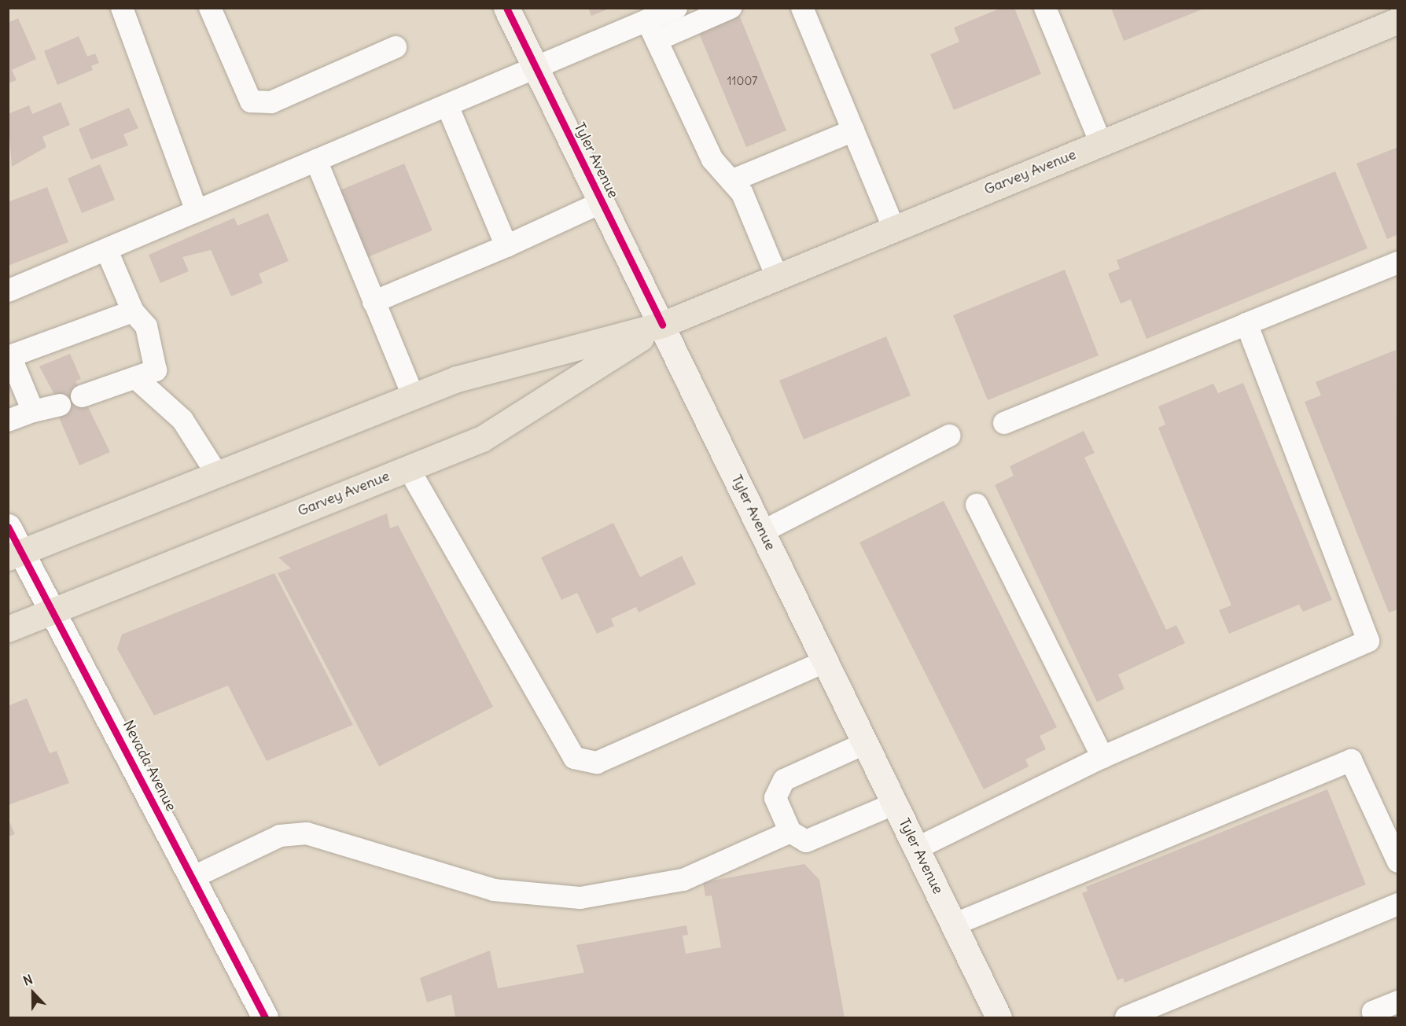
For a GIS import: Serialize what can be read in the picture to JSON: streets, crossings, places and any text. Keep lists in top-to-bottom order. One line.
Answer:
{"streets":{"main road":["Tyler Avenue","Garvey Avenue"],"street":["Nevada Avenue"]},"crossings":[["Tyler Avenue","Garvey Avenue"],["Garvey Avenue","Nevada Avenue"]],"house_numbers":["11007"],"north":"top"}
